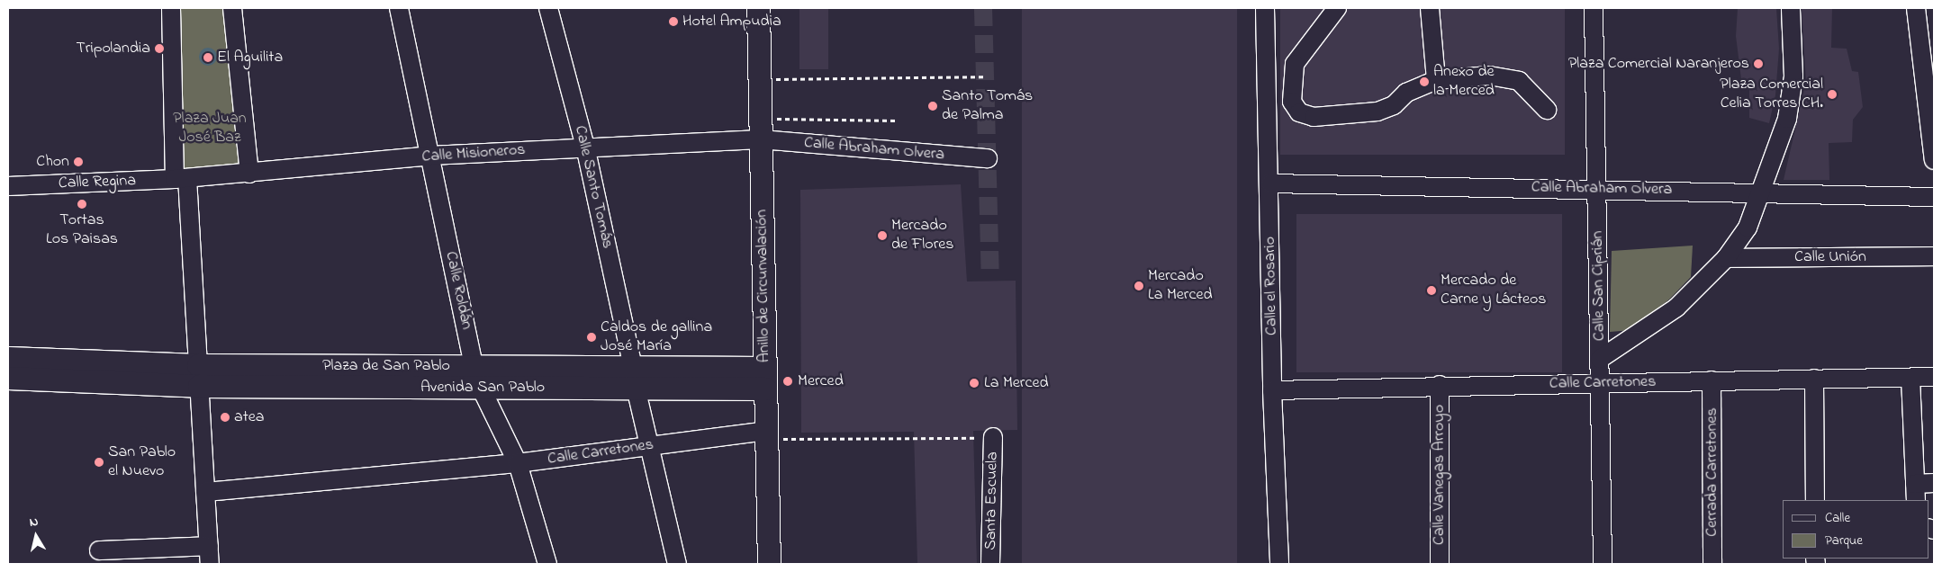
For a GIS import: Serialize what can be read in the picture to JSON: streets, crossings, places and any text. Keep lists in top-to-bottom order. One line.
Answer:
{"streets":{"main road":["Anillo de Circunvalación","Plaza de San Pablo","Avenida San Pablo"],"street":["Calle Abraham Olvera","Calle Misioneros","Calle Regina","Calle Santo Tomás","Calle Unión","Calle el Rosario","Calle San Ciprián","Calle Roldán","Calle Carretones","Cerrada Carretones","Calle Vanegas Arroyo","Santa Escuela"]},"crossings":[["Calle Abraham Olvera","Calle Misioneros"],["Calle Abraham Olvera","Anillo de Circunvalación"],["Calle Abraham Olvera","Calle el Rosario"],["Calle Abraham Olvera","Calle San Ciprián"],["Calle Misioneros","Calle Regina"],["Calle Misioneros","Calle Santo Tomás"],["Calle Misioneros","Anillo de Circunvalación"],["Calle Misioneros","Calle Roldán"],["Calle Santo Tomás","Plaza de San Pablo"],["Calle Santo Tomás","Calle Carretones"],["Calle Santo Tomás","Avenida San Pablo"],["Anillo de Circunvalación","Plaza de San Pablo"],["Anillo de Circunvalación","Calle Carretones"],["Calle el Rosario","Calle Carretones"],["Calle San Ciprián","Calle Carretones"],["Calle Roldán","Plaza de San Pablo"],["Calle Roldán","Calle Carretones"],["Calle Roldán","Avenida San Pablo"],["Plaza de San Pablo","Avenida San Pablo"],["Calle Carretones","Cerrada Carretones"],["Calle Carretones","Calle Vanegas Arroyo"]],"parks":["Plaza Juan José Baz"],"places":["Hotel Ampudia","Tripolandia","El Aguilita","Plaza Comercial Naranjeros","Anexo de la Merced","Plaza Comercial Celia Torres CH.","Santo Tomás de Palma","Chon","Tortas Los Paisas","Mercado de Flores","Mercado La Merced","Mercado de Carne y Lácteos","Caldos de gallina José María","Merced","La Merced","atea","San Pablo el Nuevo"],"legend":["Calle","Parque"],"north":"top"}
